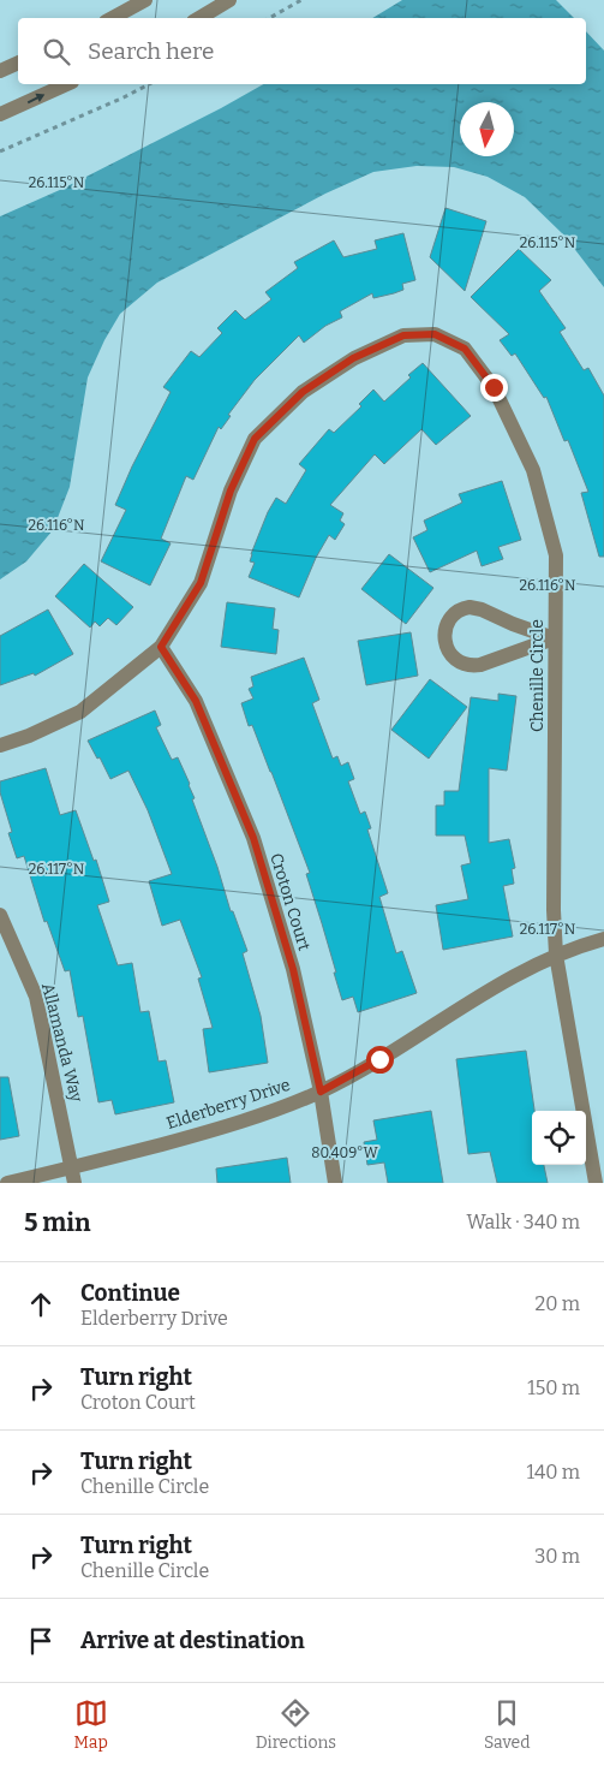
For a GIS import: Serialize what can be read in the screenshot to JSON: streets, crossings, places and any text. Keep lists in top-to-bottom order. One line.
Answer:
{"streets":{"street":["Chenille Circle","Croton Court","Allamanda Way","Elderberry Drive"]},"crossings":[["Chenille Circle","Croton Court"],["Chenille Circle","Elderberry Drive"],["Croton Court","Elderberry Drive"],["Allamanda Way","Elderberry Drive"]],"north":"bottom","page":{"search":"Search here","heading":["5 min","Walk · 340 m"],"list":[["Continue","Elderberry Drive","20 m"],["Turn right","Croton Court","150 m"],["Turn right","Chenille Circle","140 m"],["Turn right","Chenille Circle","30 m"],"Arrive at destination"],"nav":["Map","Directions","Saved"]},"coordinates":["26.115°N","26.116°N","26.117°N","80.409°W"]}
